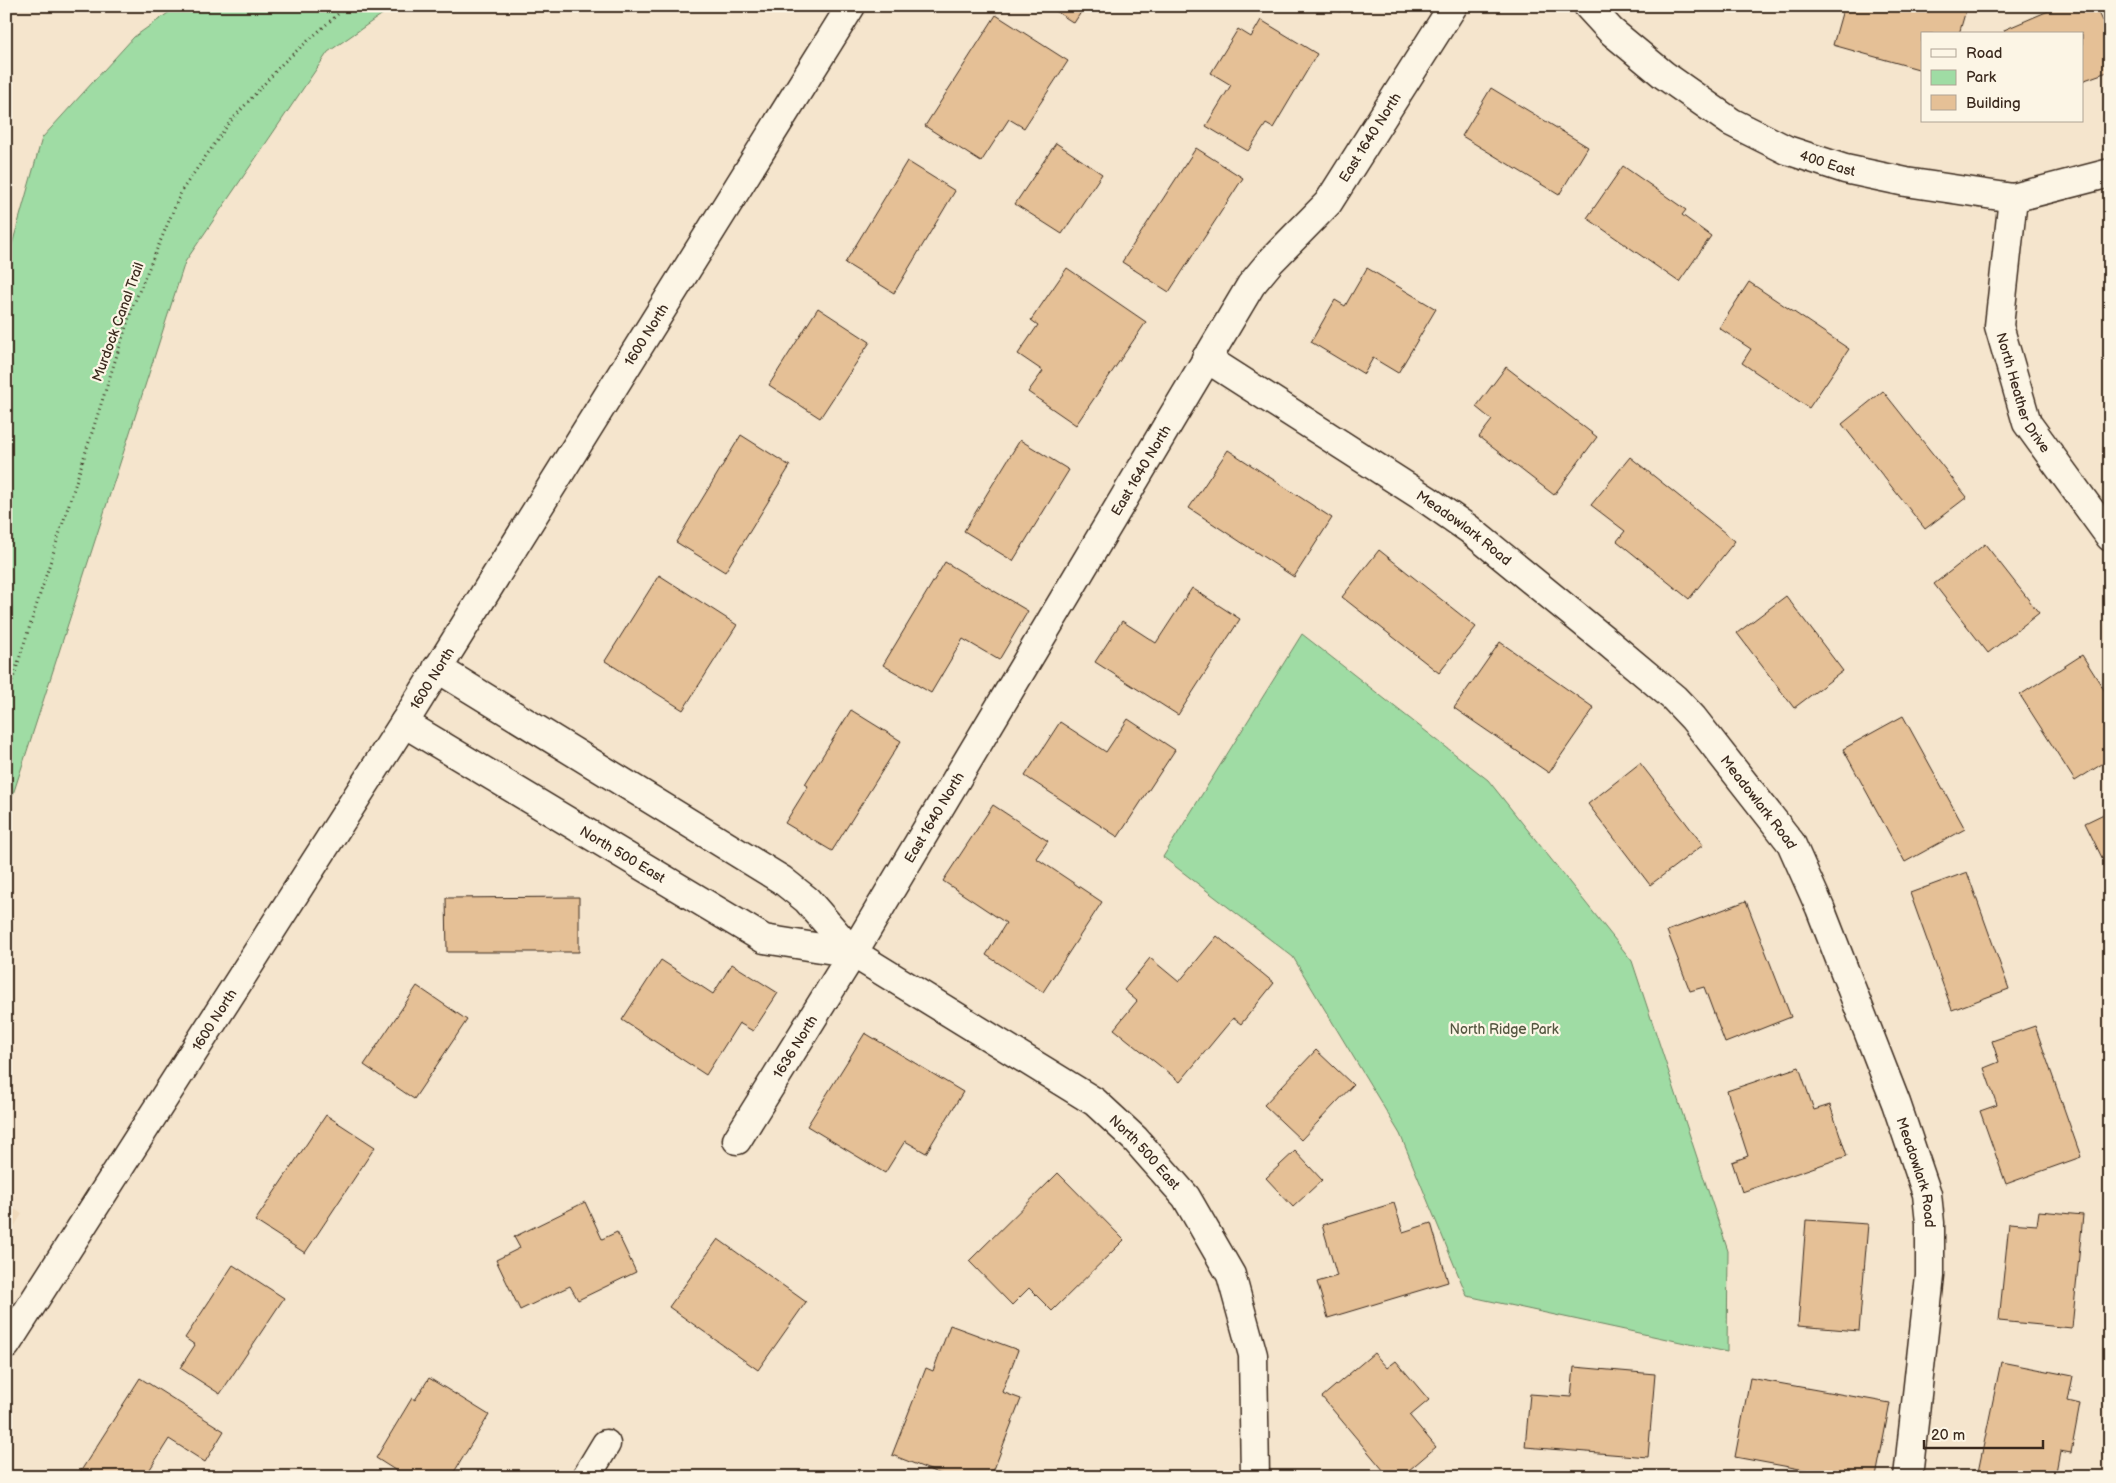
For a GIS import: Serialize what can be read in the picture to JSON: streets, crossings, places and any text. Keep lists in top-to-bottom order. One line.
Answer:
{"streets":{"street":["East 1640 North","400 East","1600 North","North Heather Drive","Meadowlark Road","North 500 East","1636 North"],"path":["Murdock Canal Trail"]},"crossings":[["East 1640 North","Meadowlark Road"],["East 1640 North","North 500 East"],["East 1640 North","1636 North"],["400 East","North Heather Drive"],["1600 North","North 500 East"],["North 500 East","1636 North"]],"parks":["North Ridge Park"],"legend":["Road","Park","Building"],"scale_bar":"20 m"}
